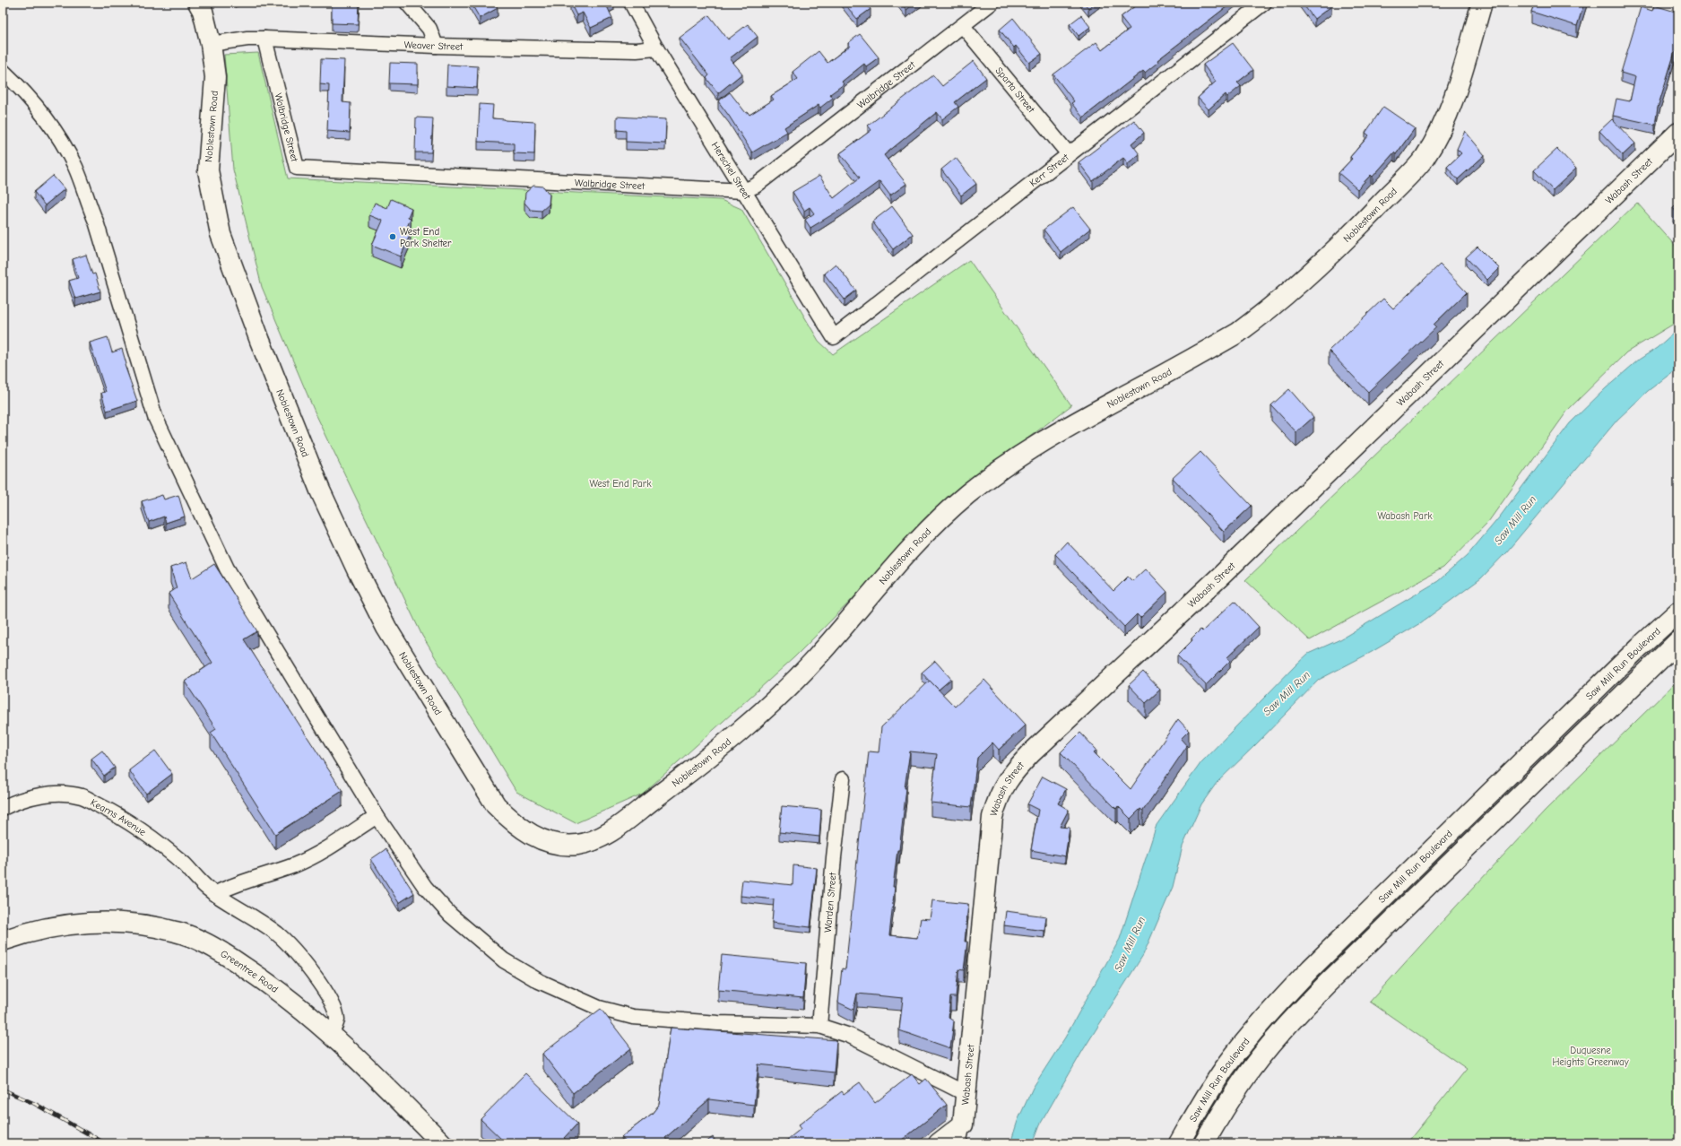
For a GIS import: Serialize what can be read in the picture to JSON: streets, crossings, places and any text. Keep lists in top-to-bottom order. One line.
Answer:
{"streets":{"main road":["Noblestown Road","Wabash Street","Saw Mill Run Boulevard","Greentree Road"],"street":["Weaver Street","Walbridge Street","Sparta Street","Kerr Street","Herschel Street","Kearns Avenue","Warden Street"]},"crossings":[["Weaver Street","Walbridge Street"],["Weaver Street","Noblestown Road"],["Weaver Street","Herschel Street"],["Walbridge Street","Sparta Street"],["Walbridge Street","Herschel Street"],["Sparta Street","Kerr Street"],["Kerr Street","Herschel Street"],["Kearns Avenue","Greentree Road"]],"water":["Saw Mill Run"],"parks":["West End Park","Wabash Park","Duquesne Heights Greenway"],"places":["West End Park Shelter"]}
